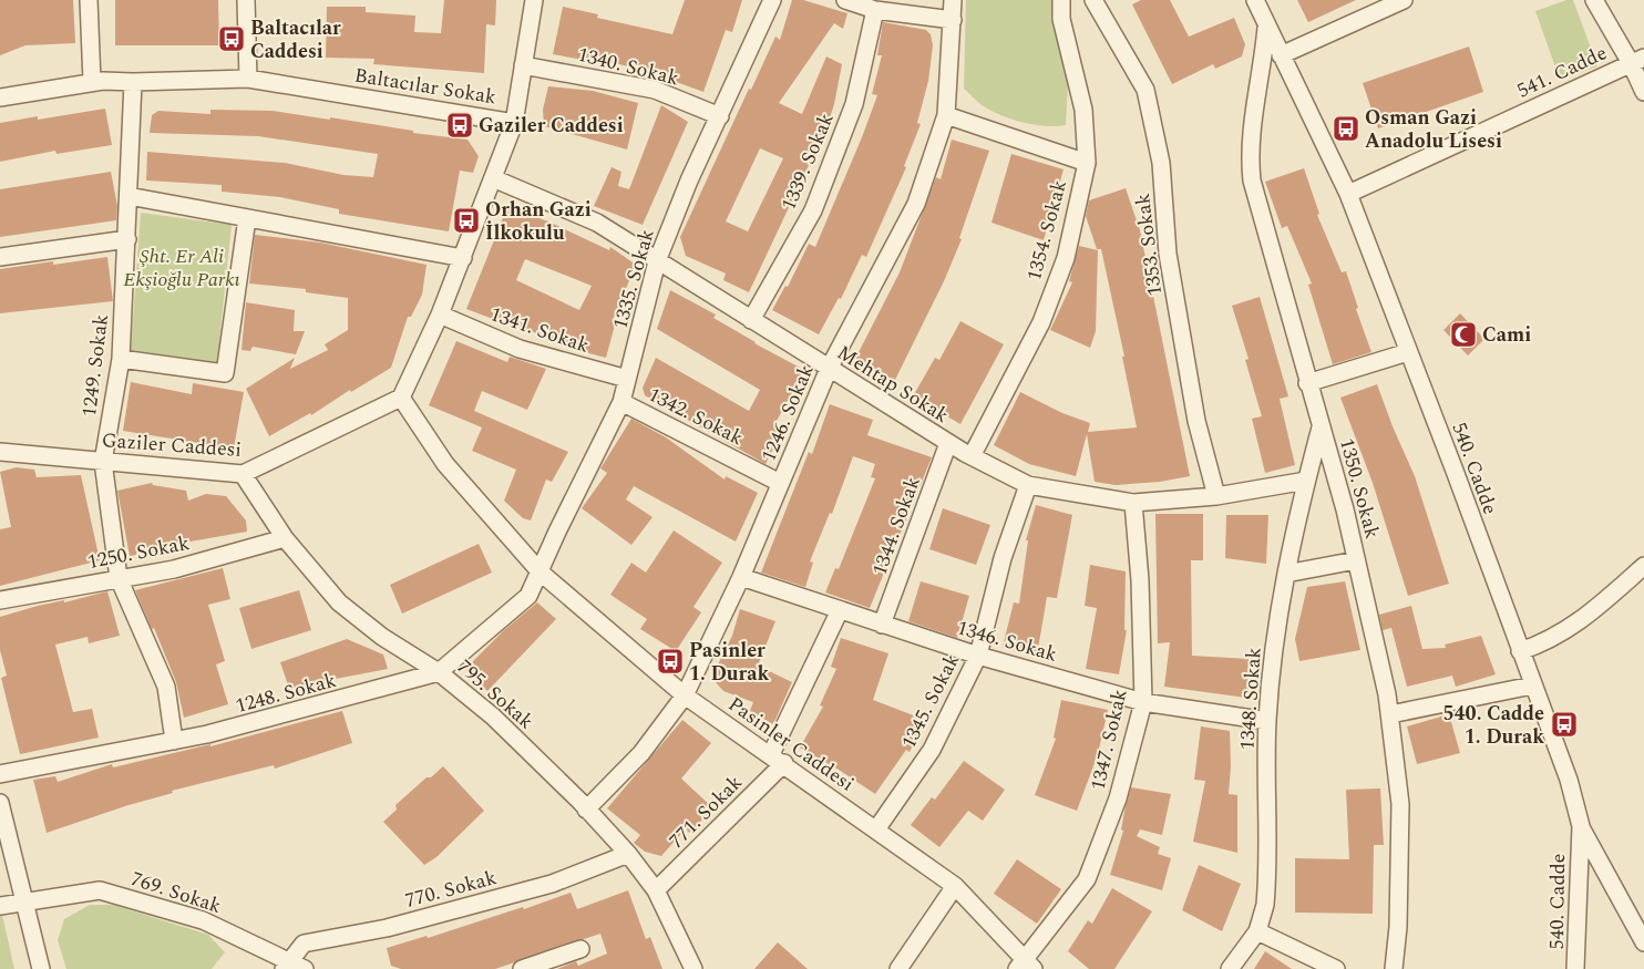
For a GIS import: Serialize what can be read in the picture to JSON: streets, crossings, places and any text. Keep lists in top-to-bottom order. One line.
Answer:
{"streets":{"street":["1340. Sokak","541. Cadde","Baltacılar Sokak","1339. Sokak","1354. Sokak","1353. Sokak","1335. Sokak","1341. Sokak","1249. Sokak","Mehtap Sokak","1246. Sokak","1342. Sokak","Gaziler Caddesi","540. Cadde","1350. Sokak","1344. Sokak","1250. Sokak","1346. Sokak","1248. Sokak","795. Sokak","1348. Sokak","1345. Sokak","1347. Sokak","Pasinler Caddesi","771. Sokak","770. Sokak","769. Sokak"]},"crossings":[["1340. Sokak","1335. Sokak"],["541. Cadde","540. Cadde"],["Baltacılar Sokak","1249. Sokak"],["1339. Sokak","Mehtap Sokak"],["1354. Sokak","Mehtap Sokak"],["1353. Sokak","Mehtap Sokak"],["1335. Sokak","1341. Sokak"],["1335. Sokak","Mehtap Sokak"],["1335. Sokak","1342. Sokak"],["1335. Sokak","1248. Sokak"],["1335. Sokak","Pasinler Caddesi"],["1249. Sokak","Gaziler Caddesi"],["1249. Sokak","1250. Sokak"],["1249. Sokak","1248. Sokak"],["Mehtap Sokak","1246. Sokak"],["Mehtap Sokak","1344. Sokak"],["Mehtap Sokak","1348. Sokak"],["Mehtap Sokak","1345. Sokak"],["Mehtap Sokak","1347. Sokak"],["1246. Sokak","1342. Sokak"],["1246. Sokak","1346. Sokak"],["1246. Sokak","795. Sokak"],["1246. Sokak","Pasinler Caddesi"],["Gaziler Caddesi","795. Sokak"],["Gaziler Caddesi","Pasinler Caddesi"],["540. Cadde","1350. Sokak"],["1350. Sokak","1348. Sokak"],["1344. Sokak","1346. Sokak"],["1250. Sokak","795. Sokak"],["1346. Sokak","1348. Sokak"],["1346. Sokak","1345. Sokak"],["1346. Sokak","1347. Sokak"],["1346. Sokak","771. Sokak"],["1248. Sokak","795. Sokak"],["1248. Sokak","Pasinler Caddesi"],["795. Sokak","771. Sokak"],["795. Sokak","770. Sokak"],["1345. Sokak","Pasinler Caddesi"],["1347. Sokak","Pasinler Caddesi"],["Pasinler Caddesi","771. Sokak"],["770. Sokak","769. Sokak"]],"parks":["Şht. Er Ali Ekşioğlu Parkı"],"places":{"bus stop":["Baltacılar Caddesi","Gaziler Caddesi","Osman Gazi Anadolu Lisesi","Orhan Gazi İlkokulu","Pasinler 1. Durak","540. Cadde 1. Durak"],"mosque":["Cami"]}}
